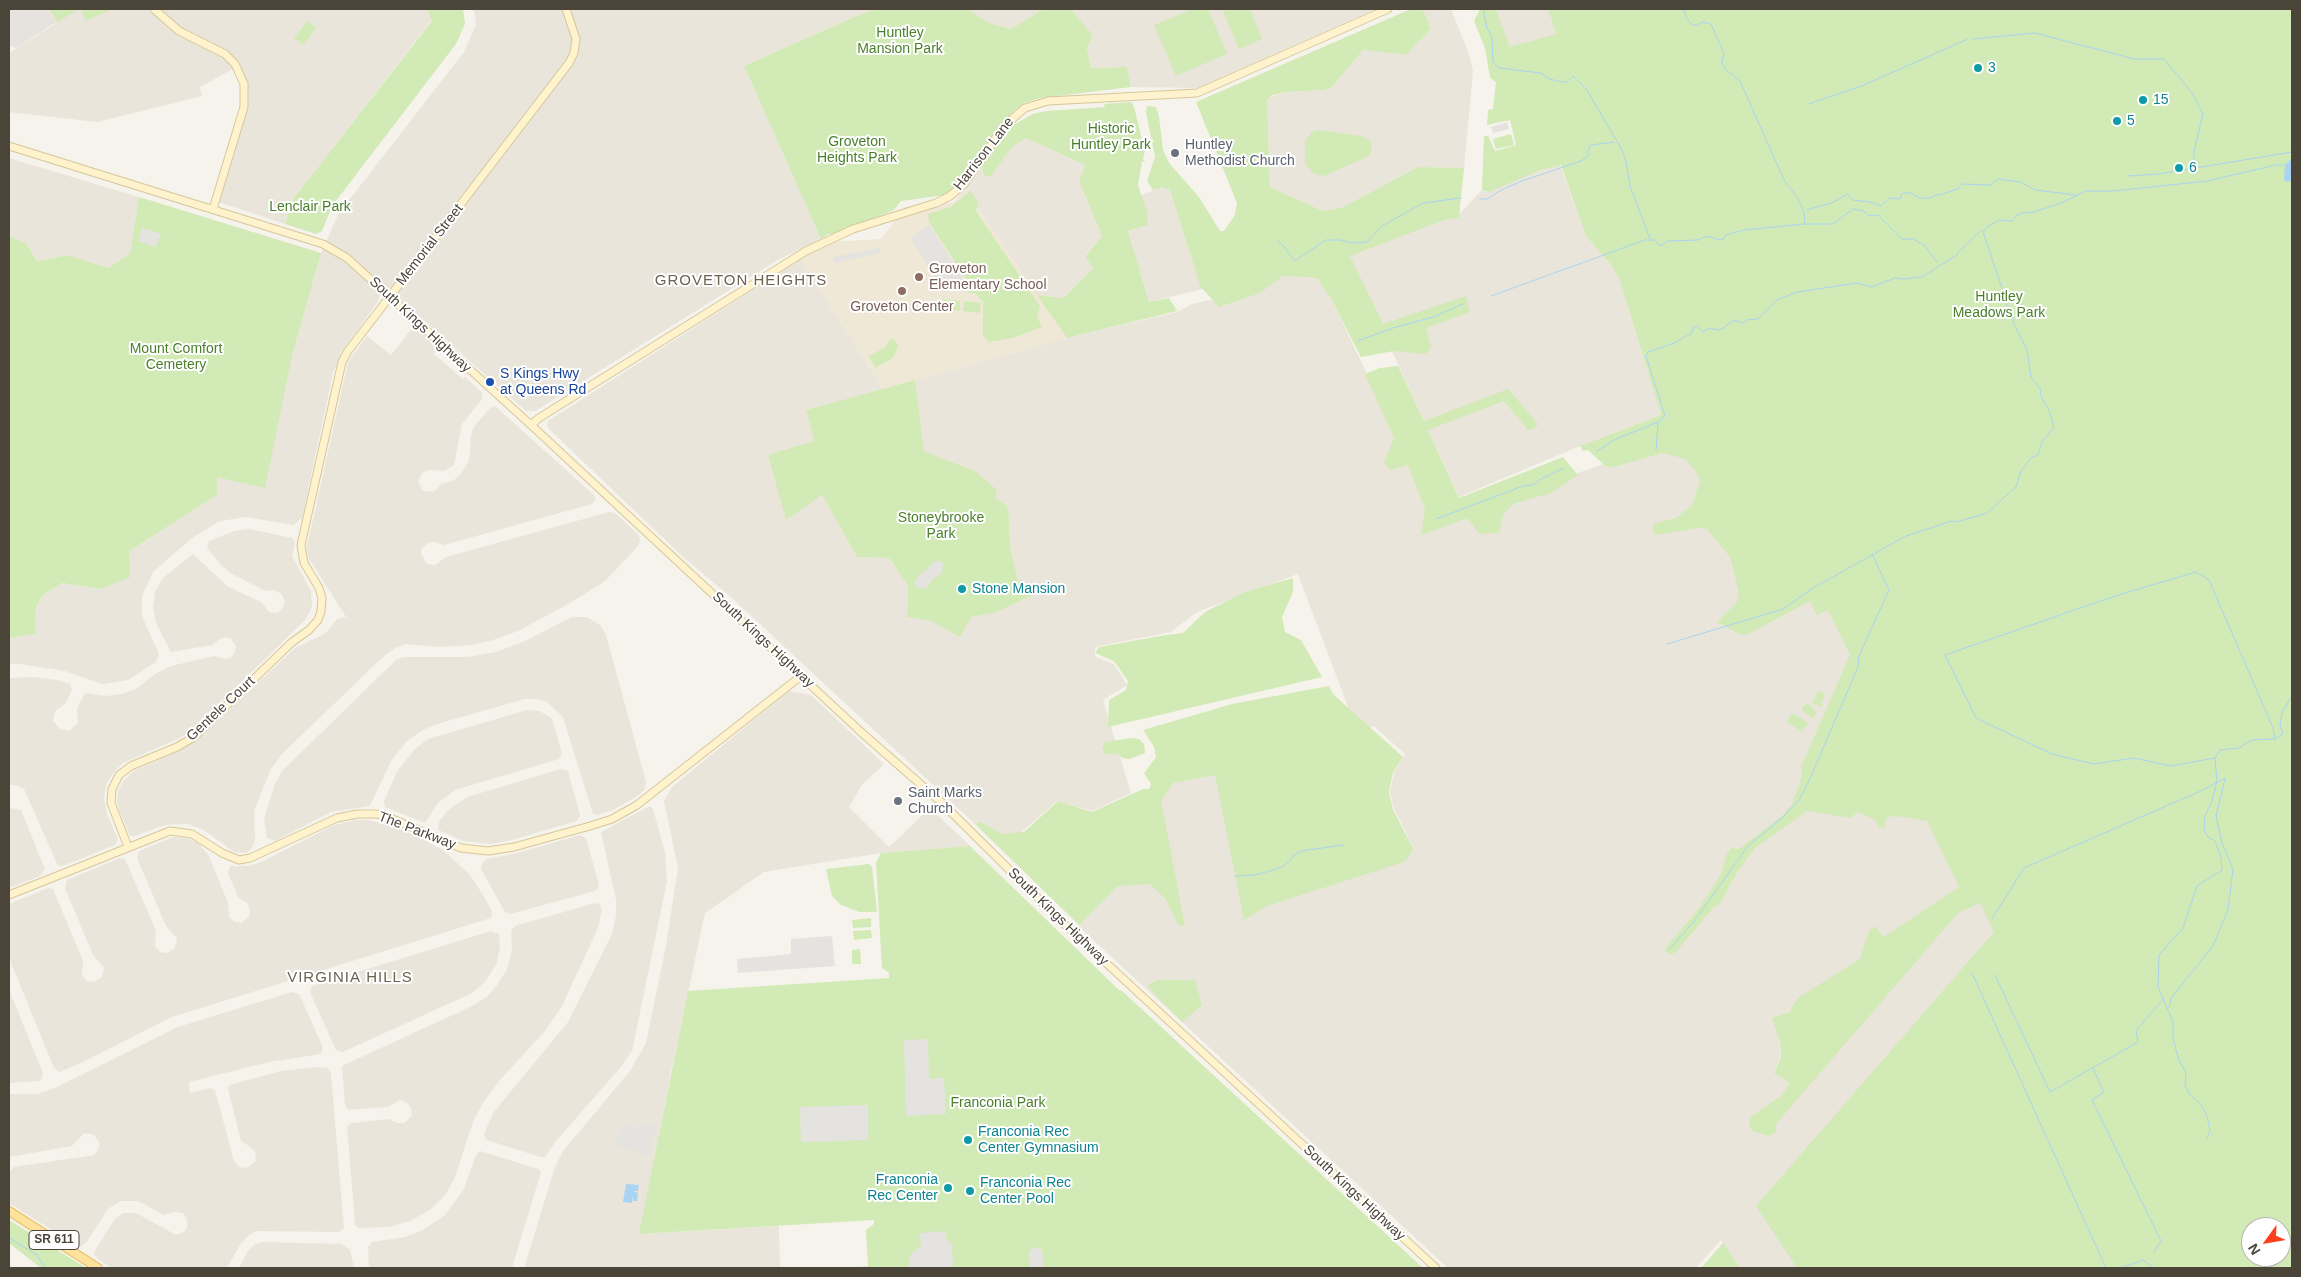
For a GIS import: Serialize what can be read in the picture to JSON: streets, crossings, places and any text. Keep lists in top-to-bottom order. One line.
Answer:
{"streets":{"main road":["SR 611"],"street":["Harrison Lane","Memorial Street","South Kings Highway","Gentele Court","The Parkway"]},"crossings":[["Harrison Lane","South Kings Highway"],["Memorial Street","South Kings Highway"],["Memorial Street","Gentele Court"],["South Kings Highway","The Parkway"],["Gentele Court","The Parkway"]],"districts":["GROVETON HEIGHTS","VIRGINIA HILLS"],"parks":["Huntley Mansion Park","Historic Huntley Park","Groveton Heights Park","Lenclair Park","Huntley Meadows Park","Mount Comfort Cemetery","Stoneybrooke Park","Franconia Park"],"places":["3","15","5","Huntley Methodist Church","6","Groveton Elementary School","Groveton Center","S Kings Hwy at Queens Rd","Stone Mansion","Saint Marks Church","Franconia Rec Center Gymnasium","Franconia Rec Center","Franconia Rec Center Pool"],"north":"bottom left"}
